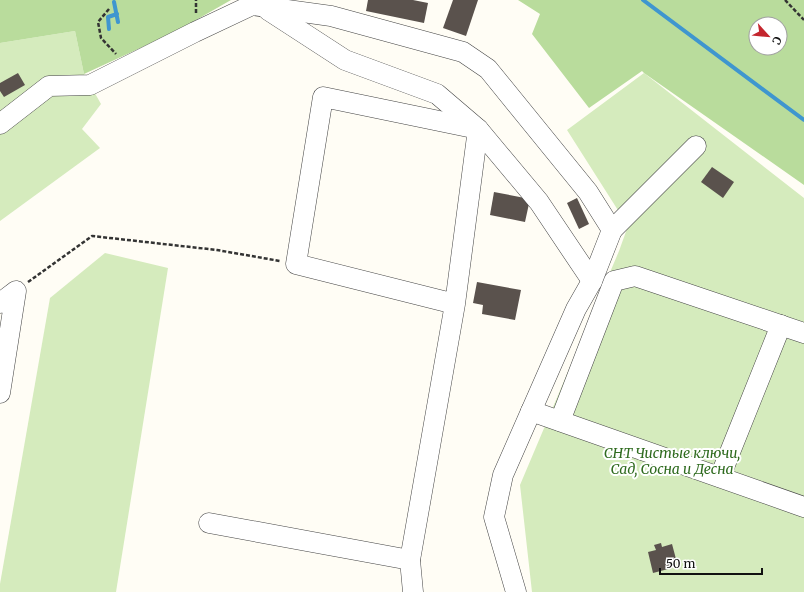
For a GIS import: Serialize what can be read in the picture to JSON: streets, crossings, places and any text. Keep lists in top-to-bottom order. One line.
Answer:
{"parks":["СНТ Чистые ключи, Сад, Сосна и Десна"],"scale_bar":"50 m","north":"bottom right"}
